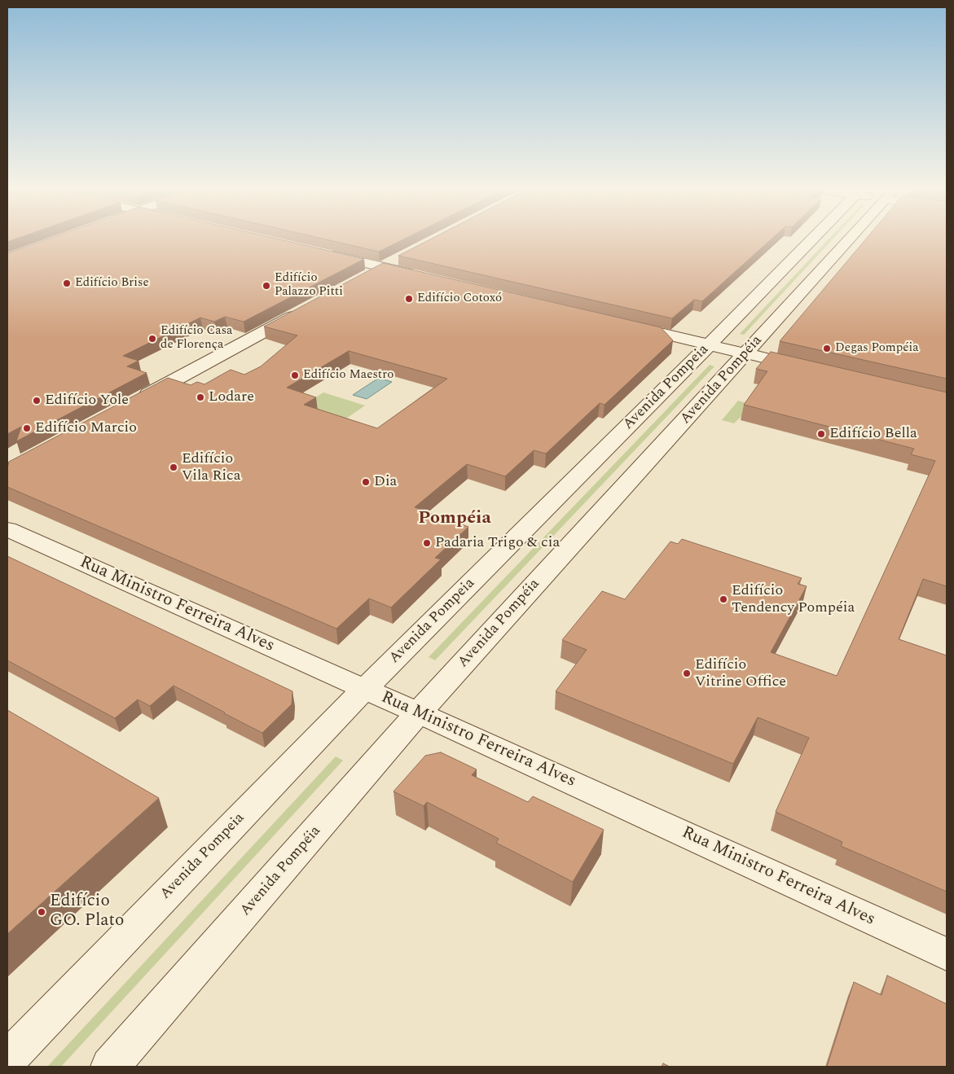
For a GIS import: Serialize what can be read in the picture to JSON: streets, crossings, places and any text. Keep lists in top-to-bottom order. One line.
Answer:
{"streets":{"main road":["Avenida Pompéia","Avenida Pompeia","Rua Ministro Ferreira Alves"]},"crossings":[["Avenida Pompéia","Rua Ministro Ferreira Alves"],["Avenida Pompeia","Rua Ministro Ferreira Alves"]],"districts":["Pompéia"],"places":["Edifício Brise","Edifício Palazzo Pitti","Edifício Cotoxó","Edifício Casa de Florença","Degas Pompéia","Edifício Maestro","Lodare","Edifício Yole","Edifício Marcio","Edifício Bella","Edifício Vila Rica","Dia","Padaria Trigo & cia","Edifício Tendency Pompéia","Edifício Vitrine Office","Edifício GO. Plato"]}
